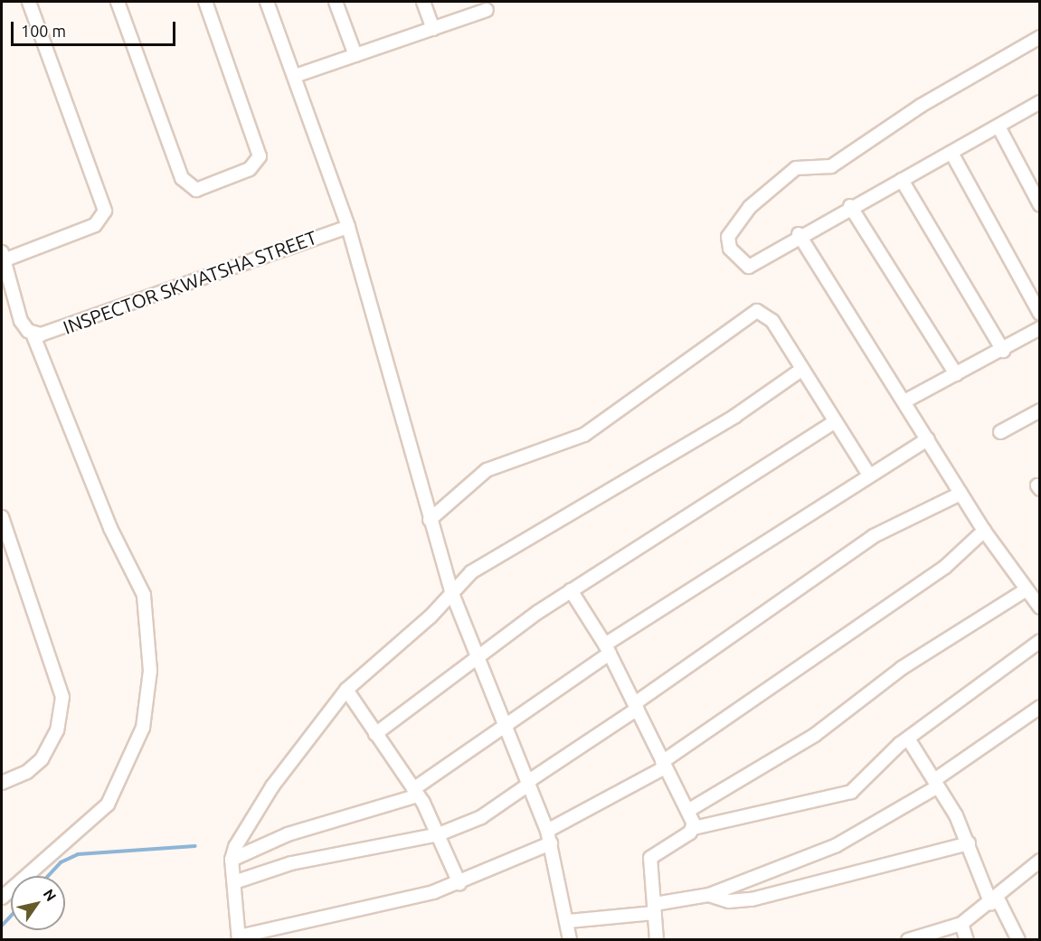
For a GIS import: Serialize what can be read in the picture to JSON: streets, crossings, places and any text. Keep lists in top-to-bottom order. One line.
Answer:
{"streets":{"street":["INSPECTOR SKWATSHA STREET"]},"scale_bar":"100 m","north":"top right"}
